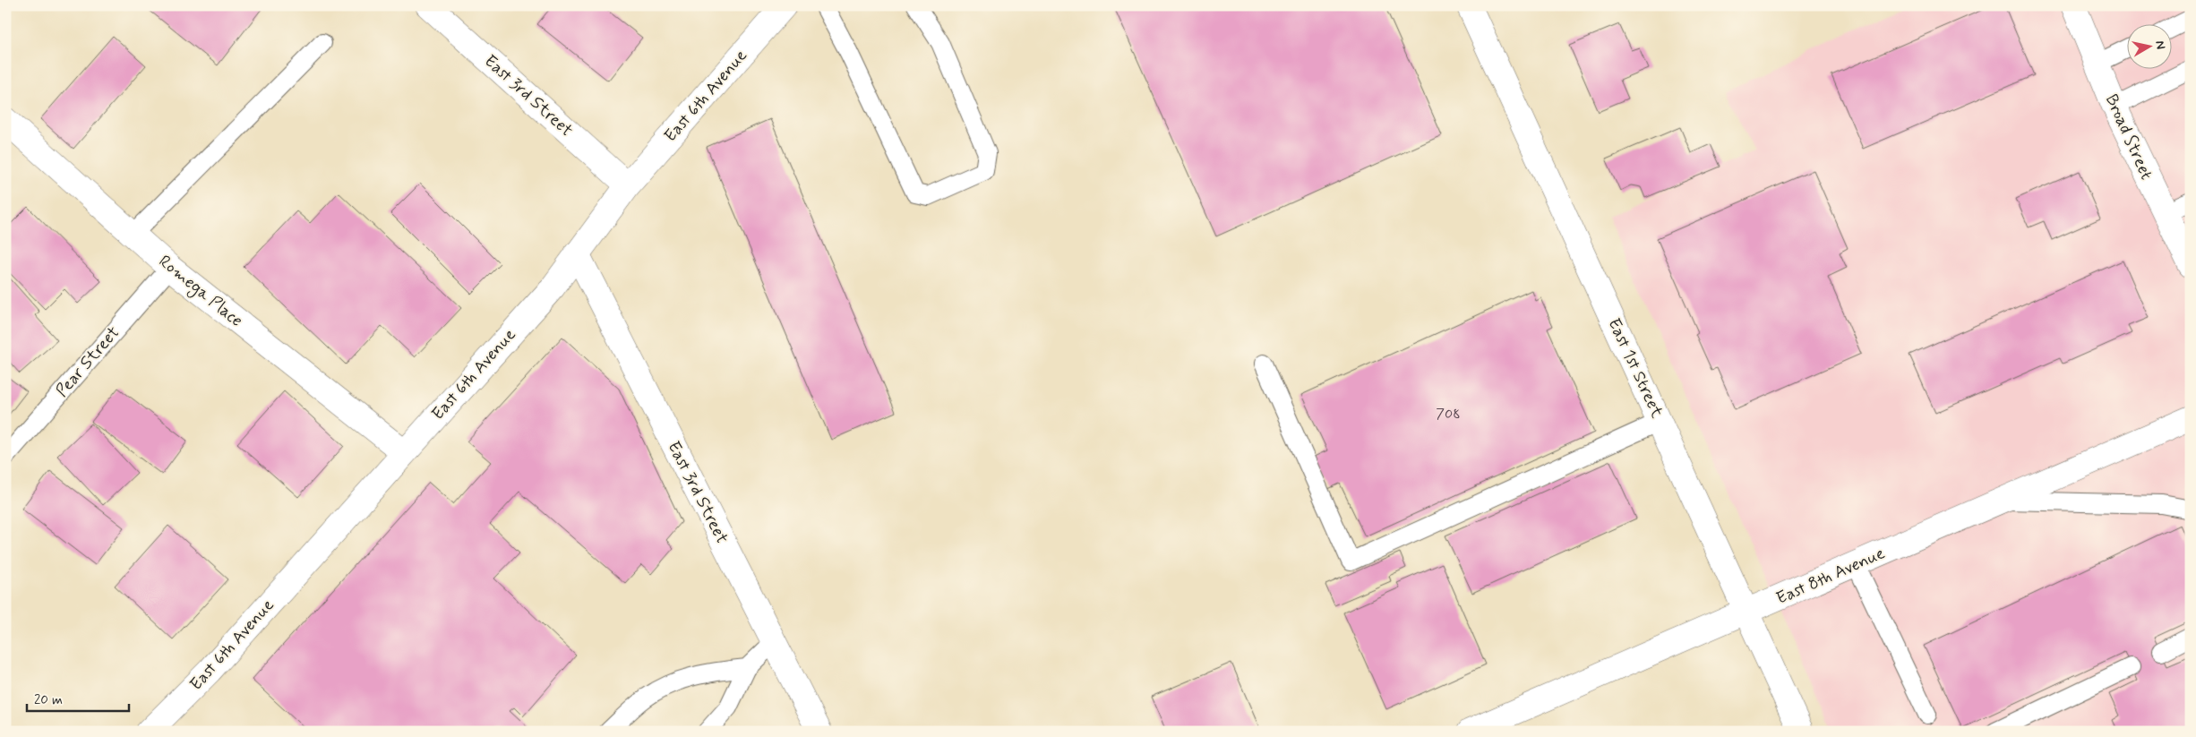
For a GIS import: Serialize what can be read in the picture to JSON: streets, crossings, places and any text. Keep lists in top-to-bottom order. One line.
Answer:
{"streets":{"street":["East 3rd Street","East 6th Avenue","Broad Street","Romega Place","East 1st Street","East 8th Avenue"],"lane":["Pear Street"]},"crossings":[["East 3rd Street","East 6th Avenue"],["East 6th Avenue","Romega Place"],["Romega Place","Pear Street"],["East 1st Street","East 8th Avenue"]],"house_numbers":["708"],"scale_bar":"20 m","north":"right"}
